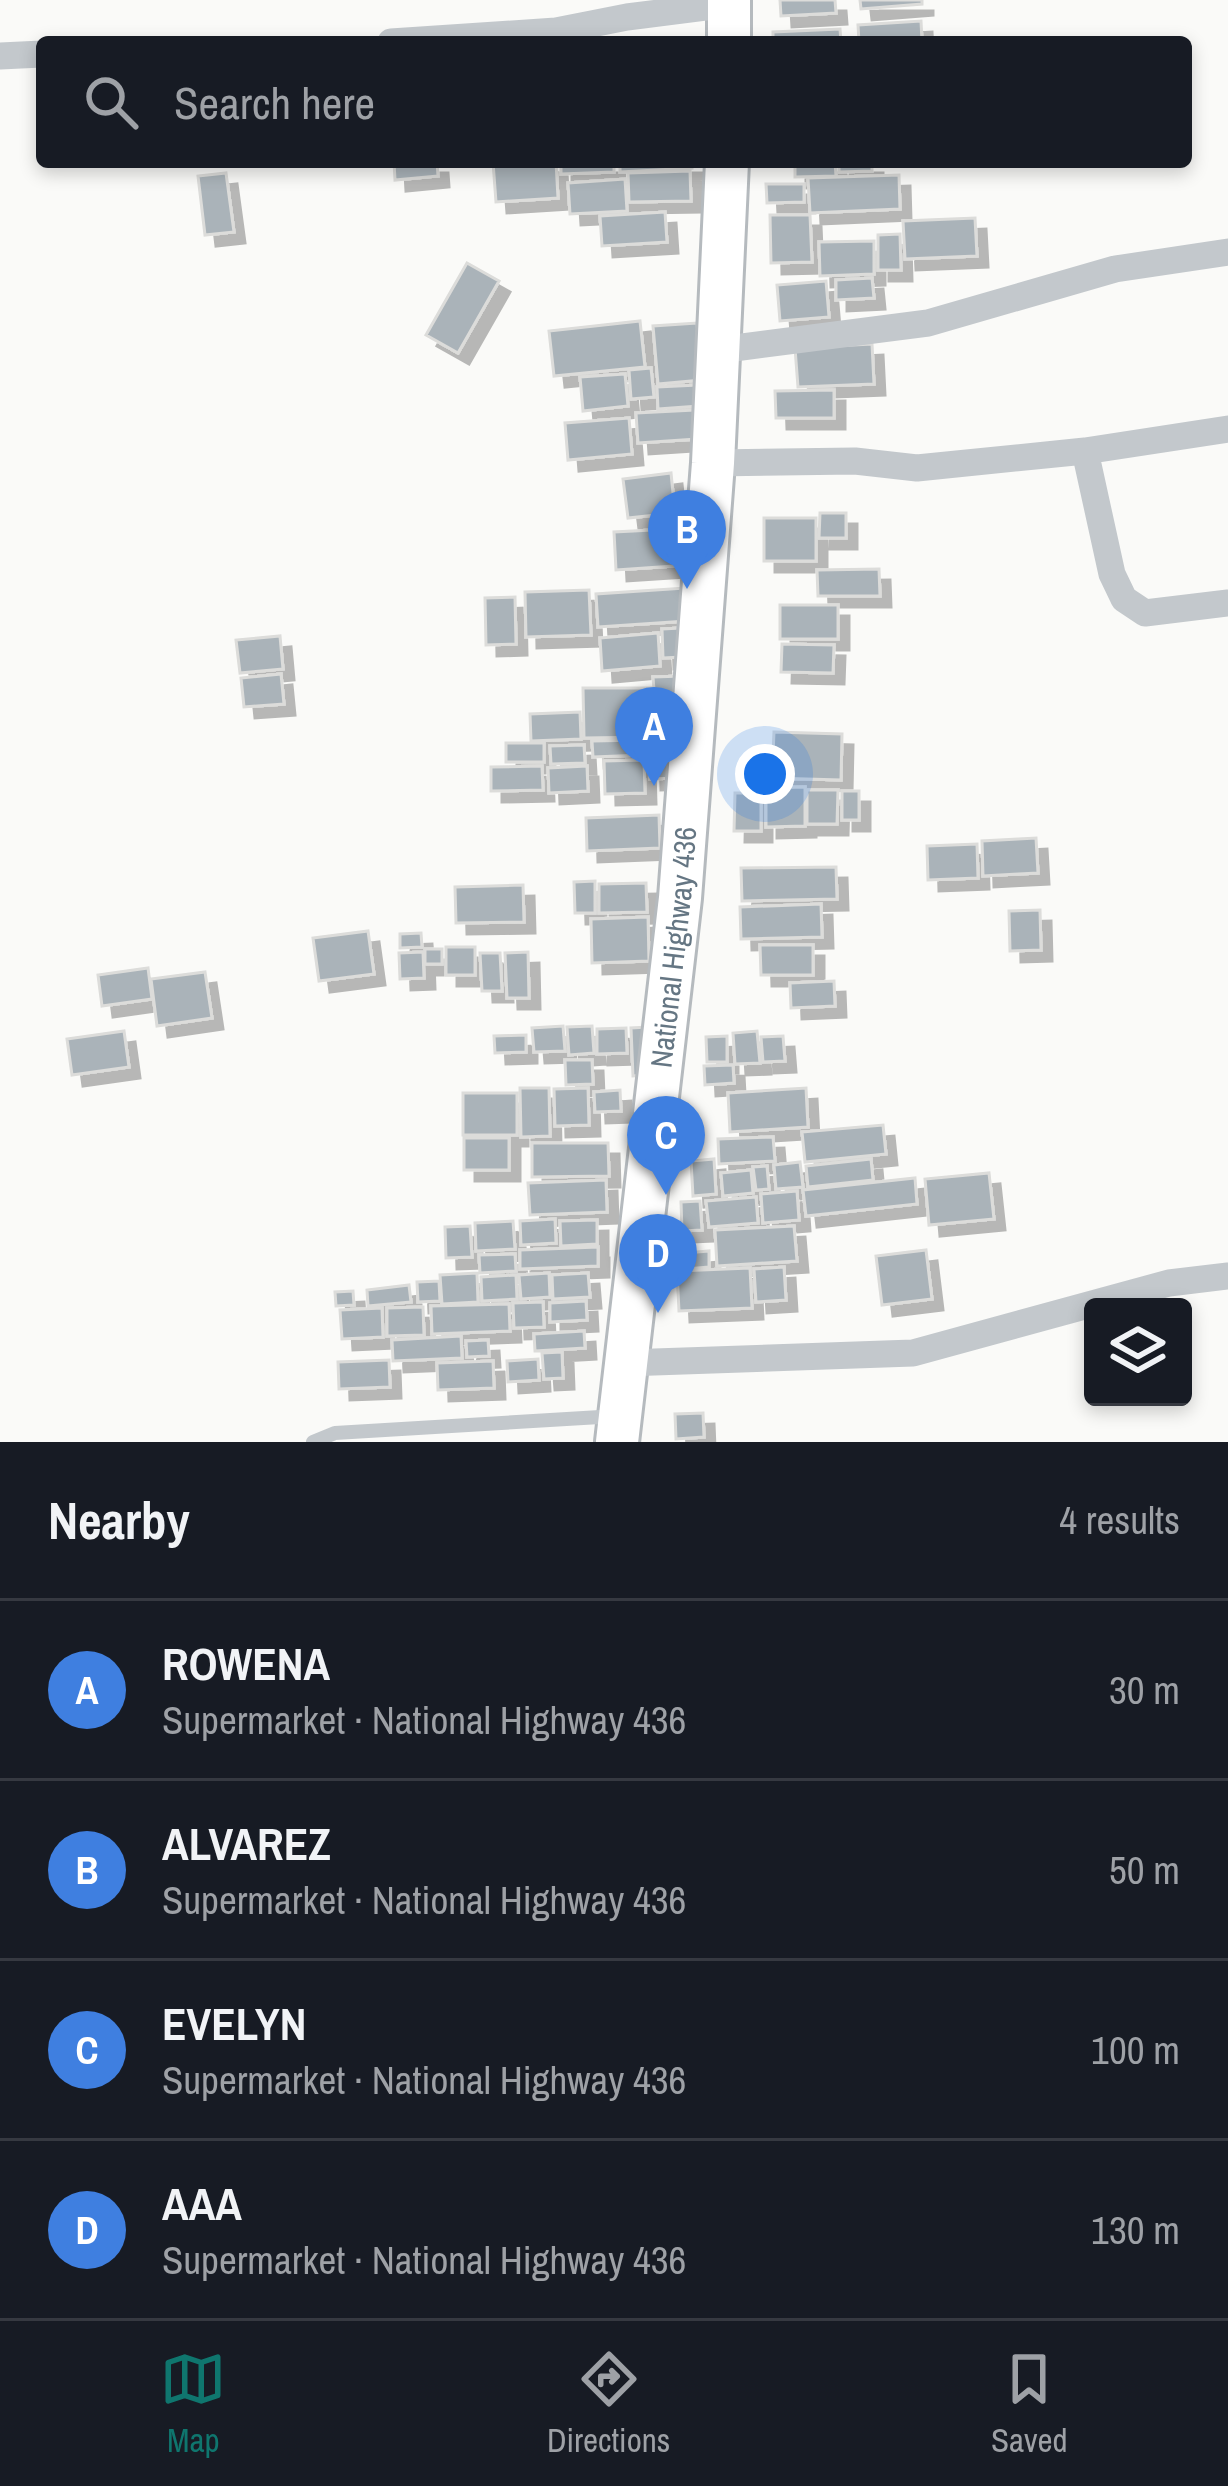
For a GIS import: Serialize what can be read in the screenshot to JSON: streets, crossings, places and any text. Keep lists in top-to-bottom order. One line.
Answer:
{"streets":{"main road":["National Highway 436"]},"page":{"search":"Search here","pins":["B","A","C","D"],"heading":["Nearby","4 results"],"list":[{"mark":"A","name":"ROWENA","note":"Supermarket · National Highway 436","value":"30 m"},{"mark":"B","name":"ALVAREZ","note":"Supermarket · National Highway 436","value":"50 m"},{"mark":"C","name":"EVELYN","note":"Supermarket · National Highway 436","value":"100 m"},{"mark":"D","name":"AAA","note":"Supermarket · National Highway 436","value":"130 m"}],"nav":["Map","Directions","Saved"]}}
